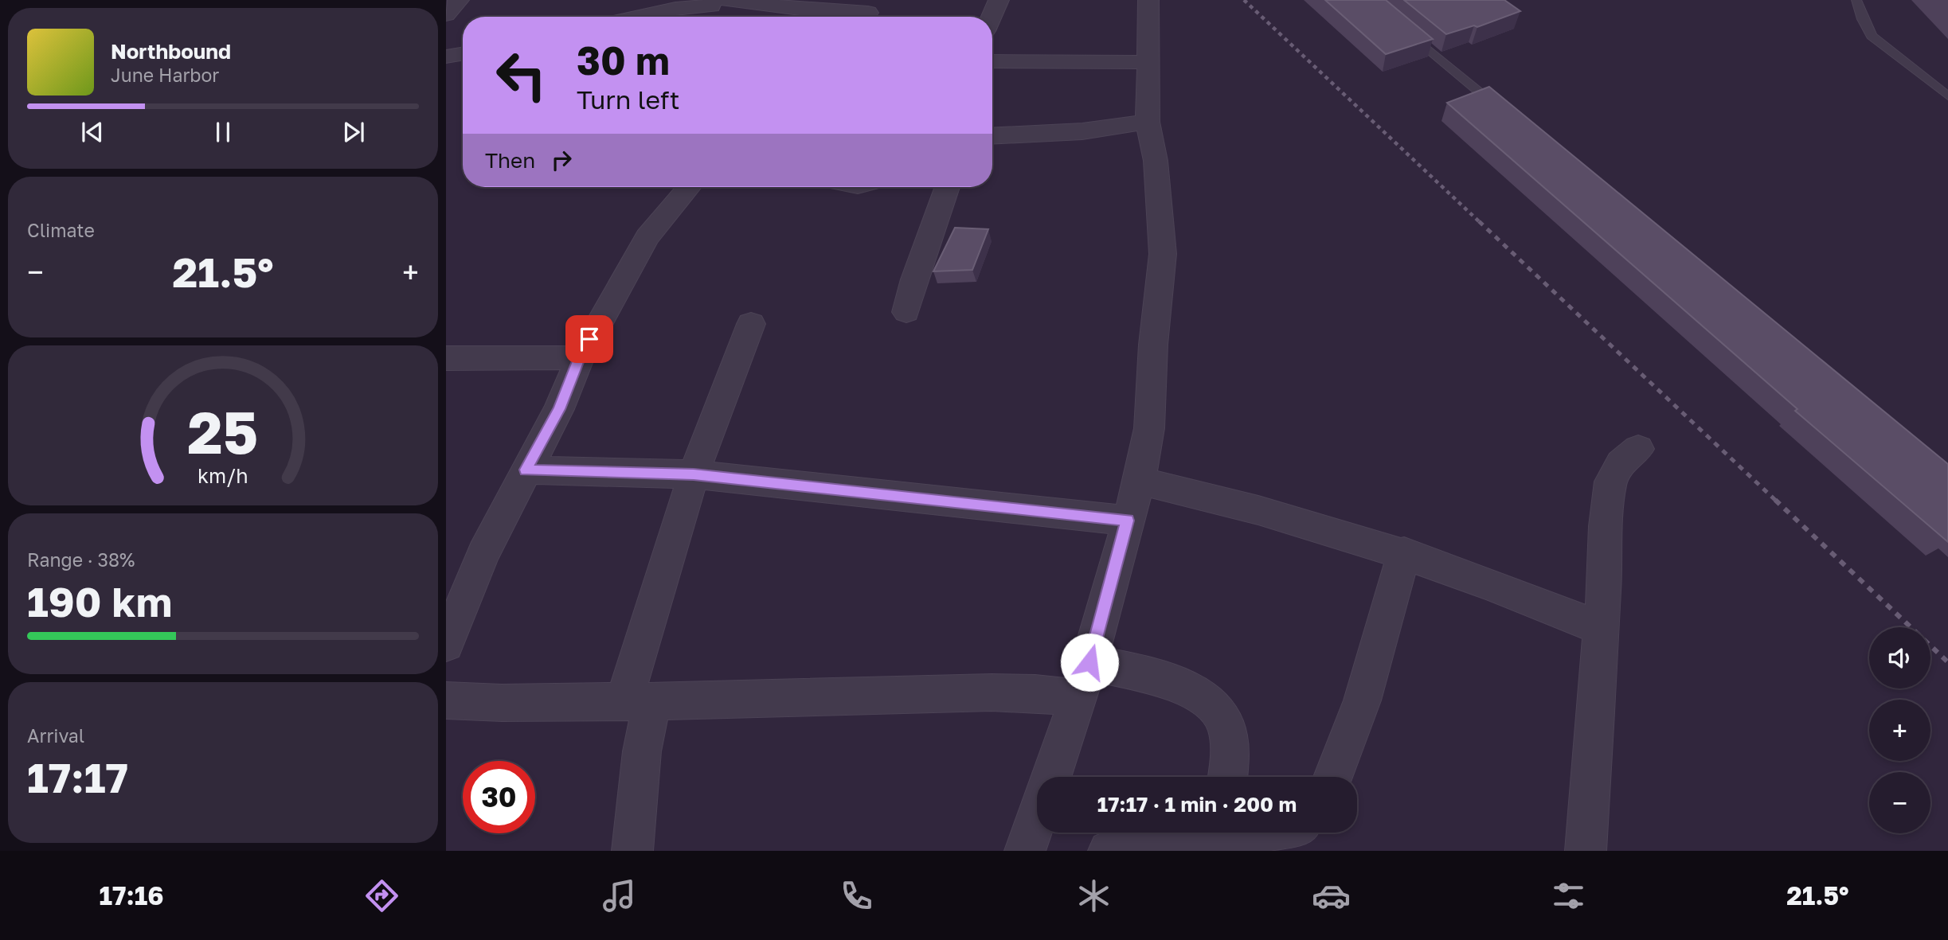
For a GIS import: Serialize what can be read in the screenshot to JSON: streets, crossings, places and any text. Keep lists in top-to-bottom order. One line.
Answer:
{"page":{"turn":["30 m","Turn left"],"song":["Northbound","June Harbor"],"then":"Then","tile":["Climate",["Range · 38%","190 km"],["Arrival","17:17"]],"heat":["−","21.5°","+"],"map_buttons":["+","−"],"limit":"30","trip":"17:17 · 1 min · 200 m","tabs":["17:16","21.5°"],"gauge":["25","km/h"]}}
